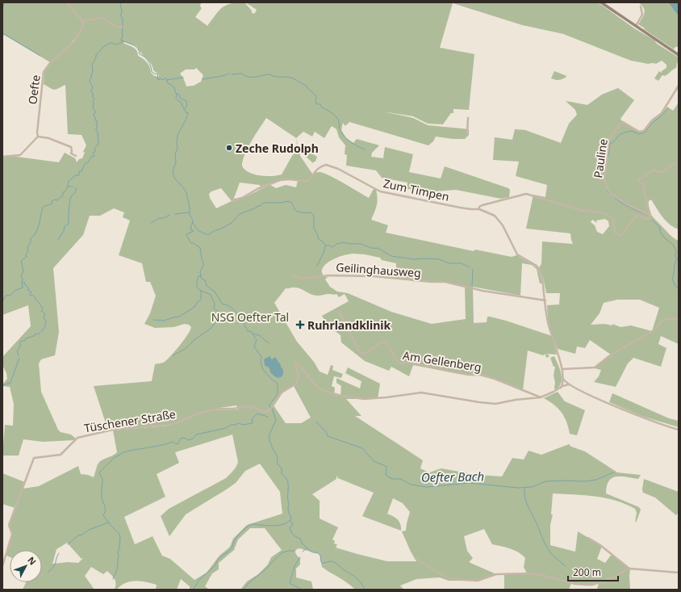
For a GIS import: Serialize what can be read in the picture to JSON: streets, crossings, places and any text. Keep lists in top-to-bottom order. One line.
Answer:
{"streets":{"street":["Oefte","Pauline","Zum Timpen","Geilinghausweg","Am Gellenberg","Tüschener Straße"]},"crossings":[["Am Gellenberg","Tüschener Straße"]],"water":["Oefter Bach"],"parks":["NSG Oefter Tal"],"places":{"other":["Zeche Rudolph"],"health":["Ruhrlandklinik"]},"scale_bar":"200 m","north":"top right"}
